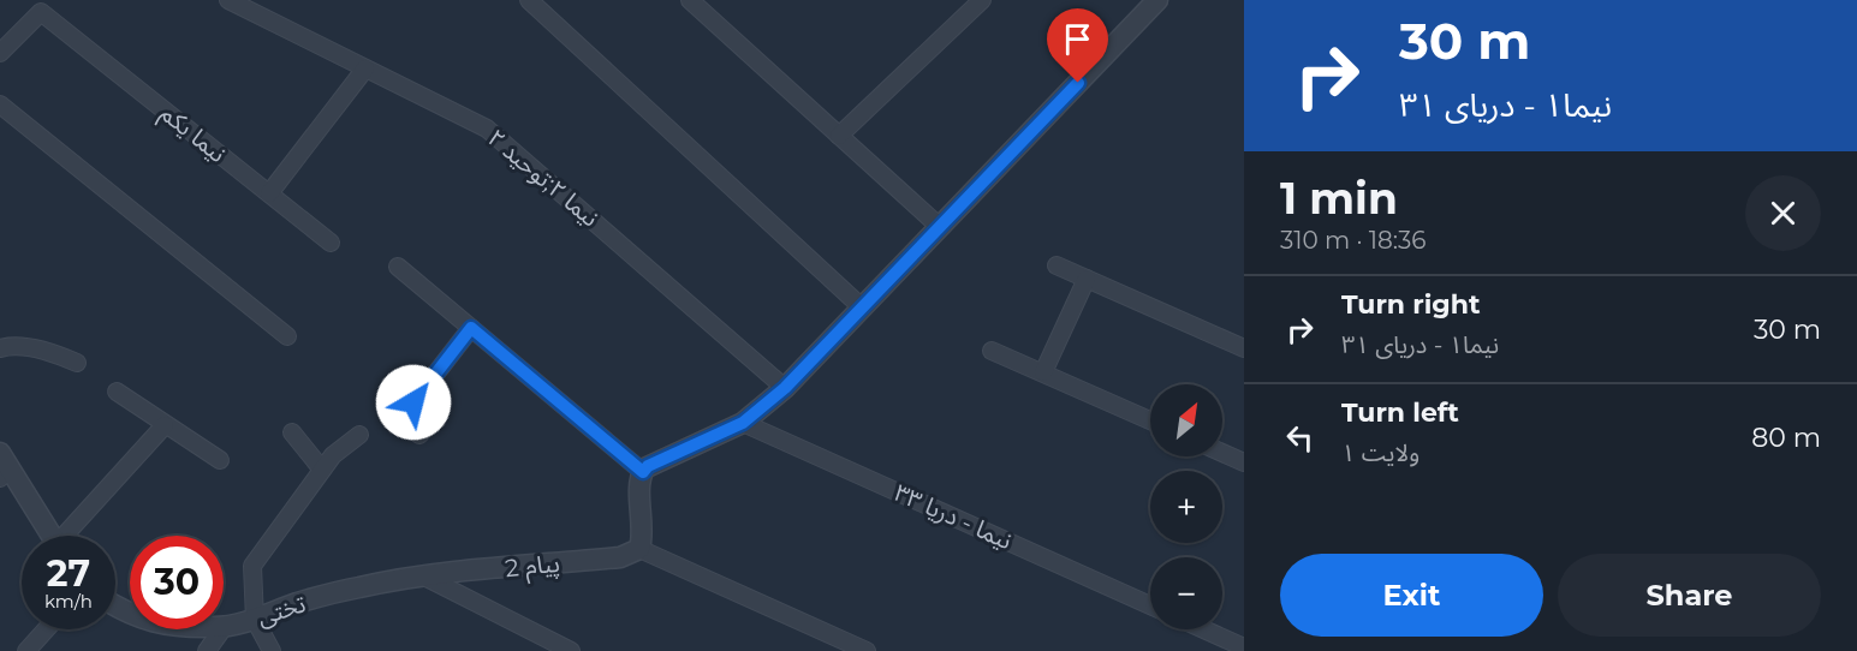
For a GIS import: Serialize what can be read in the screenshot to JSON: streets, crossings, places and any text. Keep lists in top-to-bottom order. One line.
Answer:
{"streets":{"street":["نیما یکم","نیما ۲;توحید ۲","نیما - دریا ۳۳","پیام 2","تختی"]},"crossings":[["پیام 2","تختی"]],"north":"top right","page":{"turn":["30 m","نیما۱ - دریای ۳۱"],"heading":["1 min","310 m · 18:36"],"list":[{"name":"Turn right","note":"نیما۱ - دریای ۳۱","value":"30 m"},{"name":"Turn left","note":"ولایت ۱","value":"80 m"}],"map_buttons":["+","−"],"speed":"27 km/h","limit":"30","buttons":["Exit","Share"]}}
